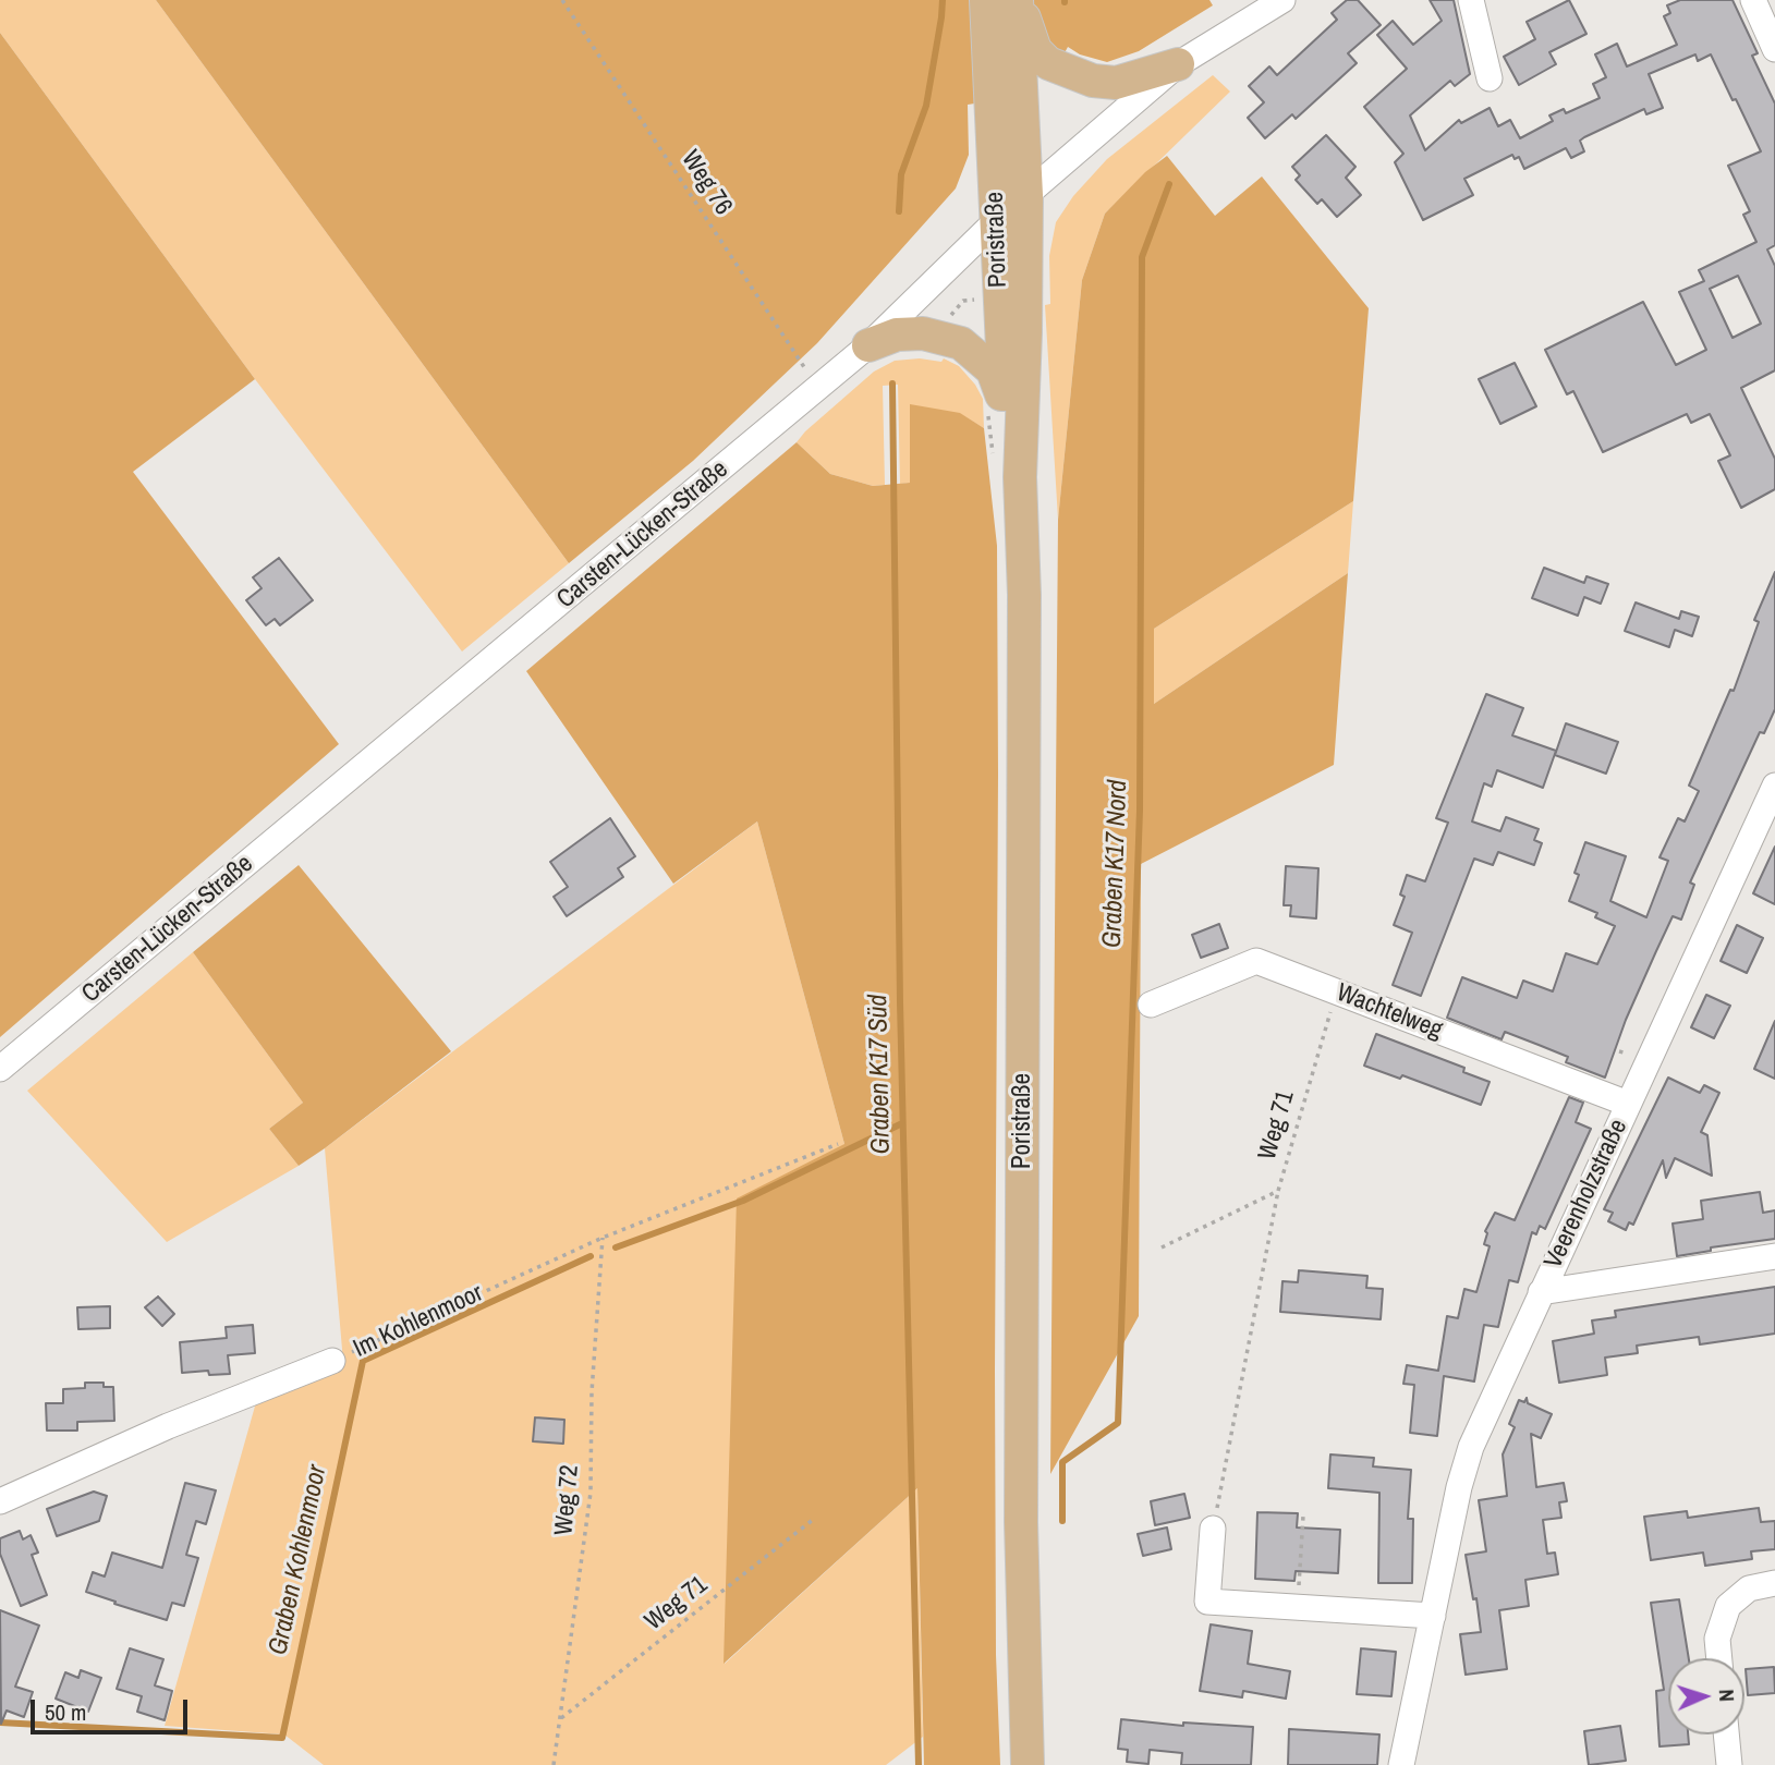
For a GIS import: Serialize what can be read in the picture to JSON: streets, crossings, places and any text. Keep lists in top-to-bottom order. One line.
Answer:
{"streets":{"main road":["Poristraße"],"street":["Carsten-Lücken-Straße","Wachtelweg","Veerenholzstraße","Im Kohlenmoor"],"path":["Weg 76","Weg 71","Weg 72"]},"crossings":[["Weg 76","Carsten-Lücken-Straße"],["Poristraße","Carsten-Lücken-Straße"],["Wachtelweg","Weg 71"],["Wachtelweg","Veerenholzstraße"],["Weg 71","Weg 72"],["Im Kohlenmoor","Weg 72"]],"water":["Graben K17 Nord","Graben K17 Süd","Graben Kohlenmoor"],"scale_bar":"50 m","north":"right"}
